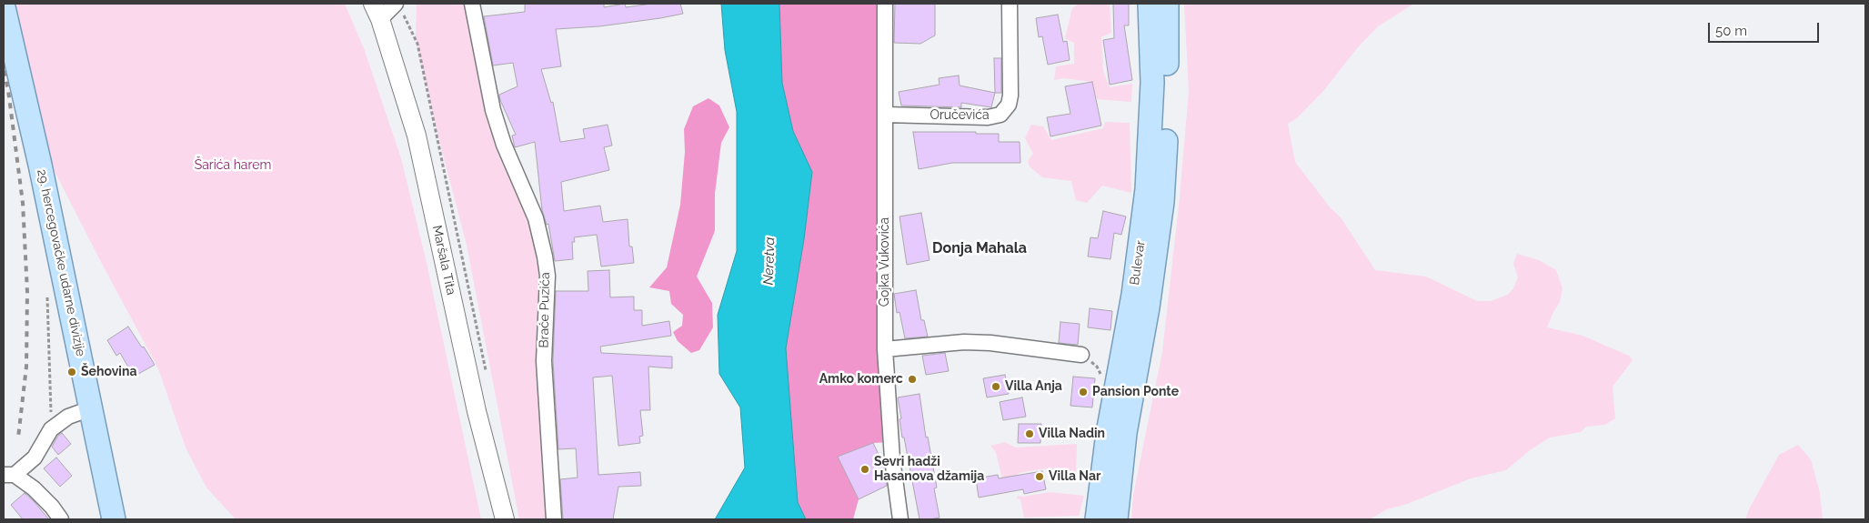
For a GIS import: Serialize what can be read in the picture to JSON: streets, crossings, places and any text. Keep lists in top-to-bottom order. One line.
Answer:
{"streets":{"main road":["29. hercegovačke udarne divizije","Bulevar"],"street":["Oručevića","Maršala Tita","Gojka Vukovića","Braće Puzića"]},"crossings":[["Oručevića","Gojka Vukovića"]],"districts":["Donja Mahala"],"water":["Neretva"],"parks":["Šarića harem"],"places":["Šehovina","Amko komerc","Villa Anja","Pansion Ponte","Villa Nadin","Sevri hadži Hasanova džamija","Villa Nar"],"scale_bar":"50 m"}
